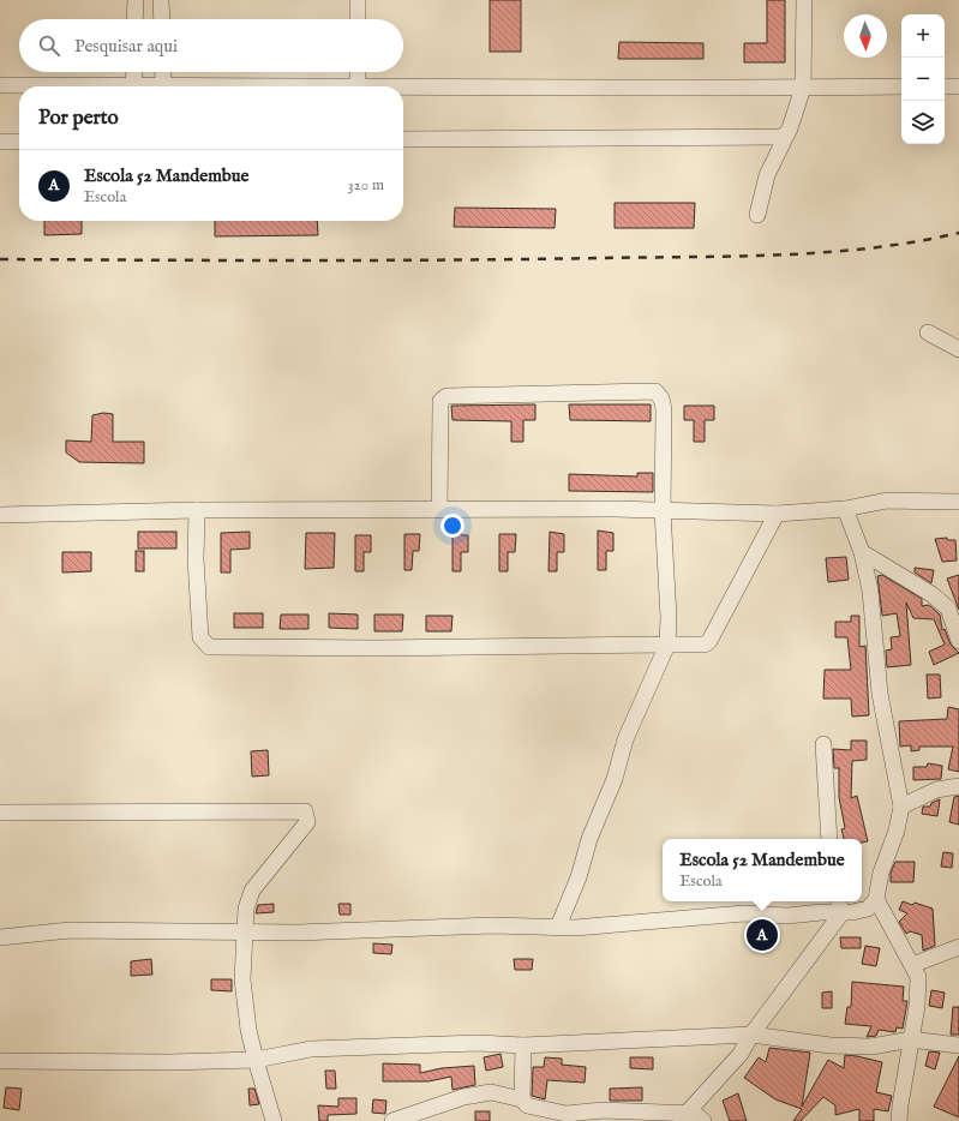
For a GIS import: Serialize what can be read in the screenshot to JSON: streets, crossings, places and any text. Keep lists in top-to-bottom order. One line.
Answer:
{"north":"bottom","page":{"map_buttons":["+","−"],"search":"Pesquisar aqui","heading":"Por perto","list":[{"mark":"A","name":"Escola 52 Mandembue","note":"Escola","value":"320 m"}],"popup":["Escola 52 Mandembue","Escola"],"pins":"A"}}
